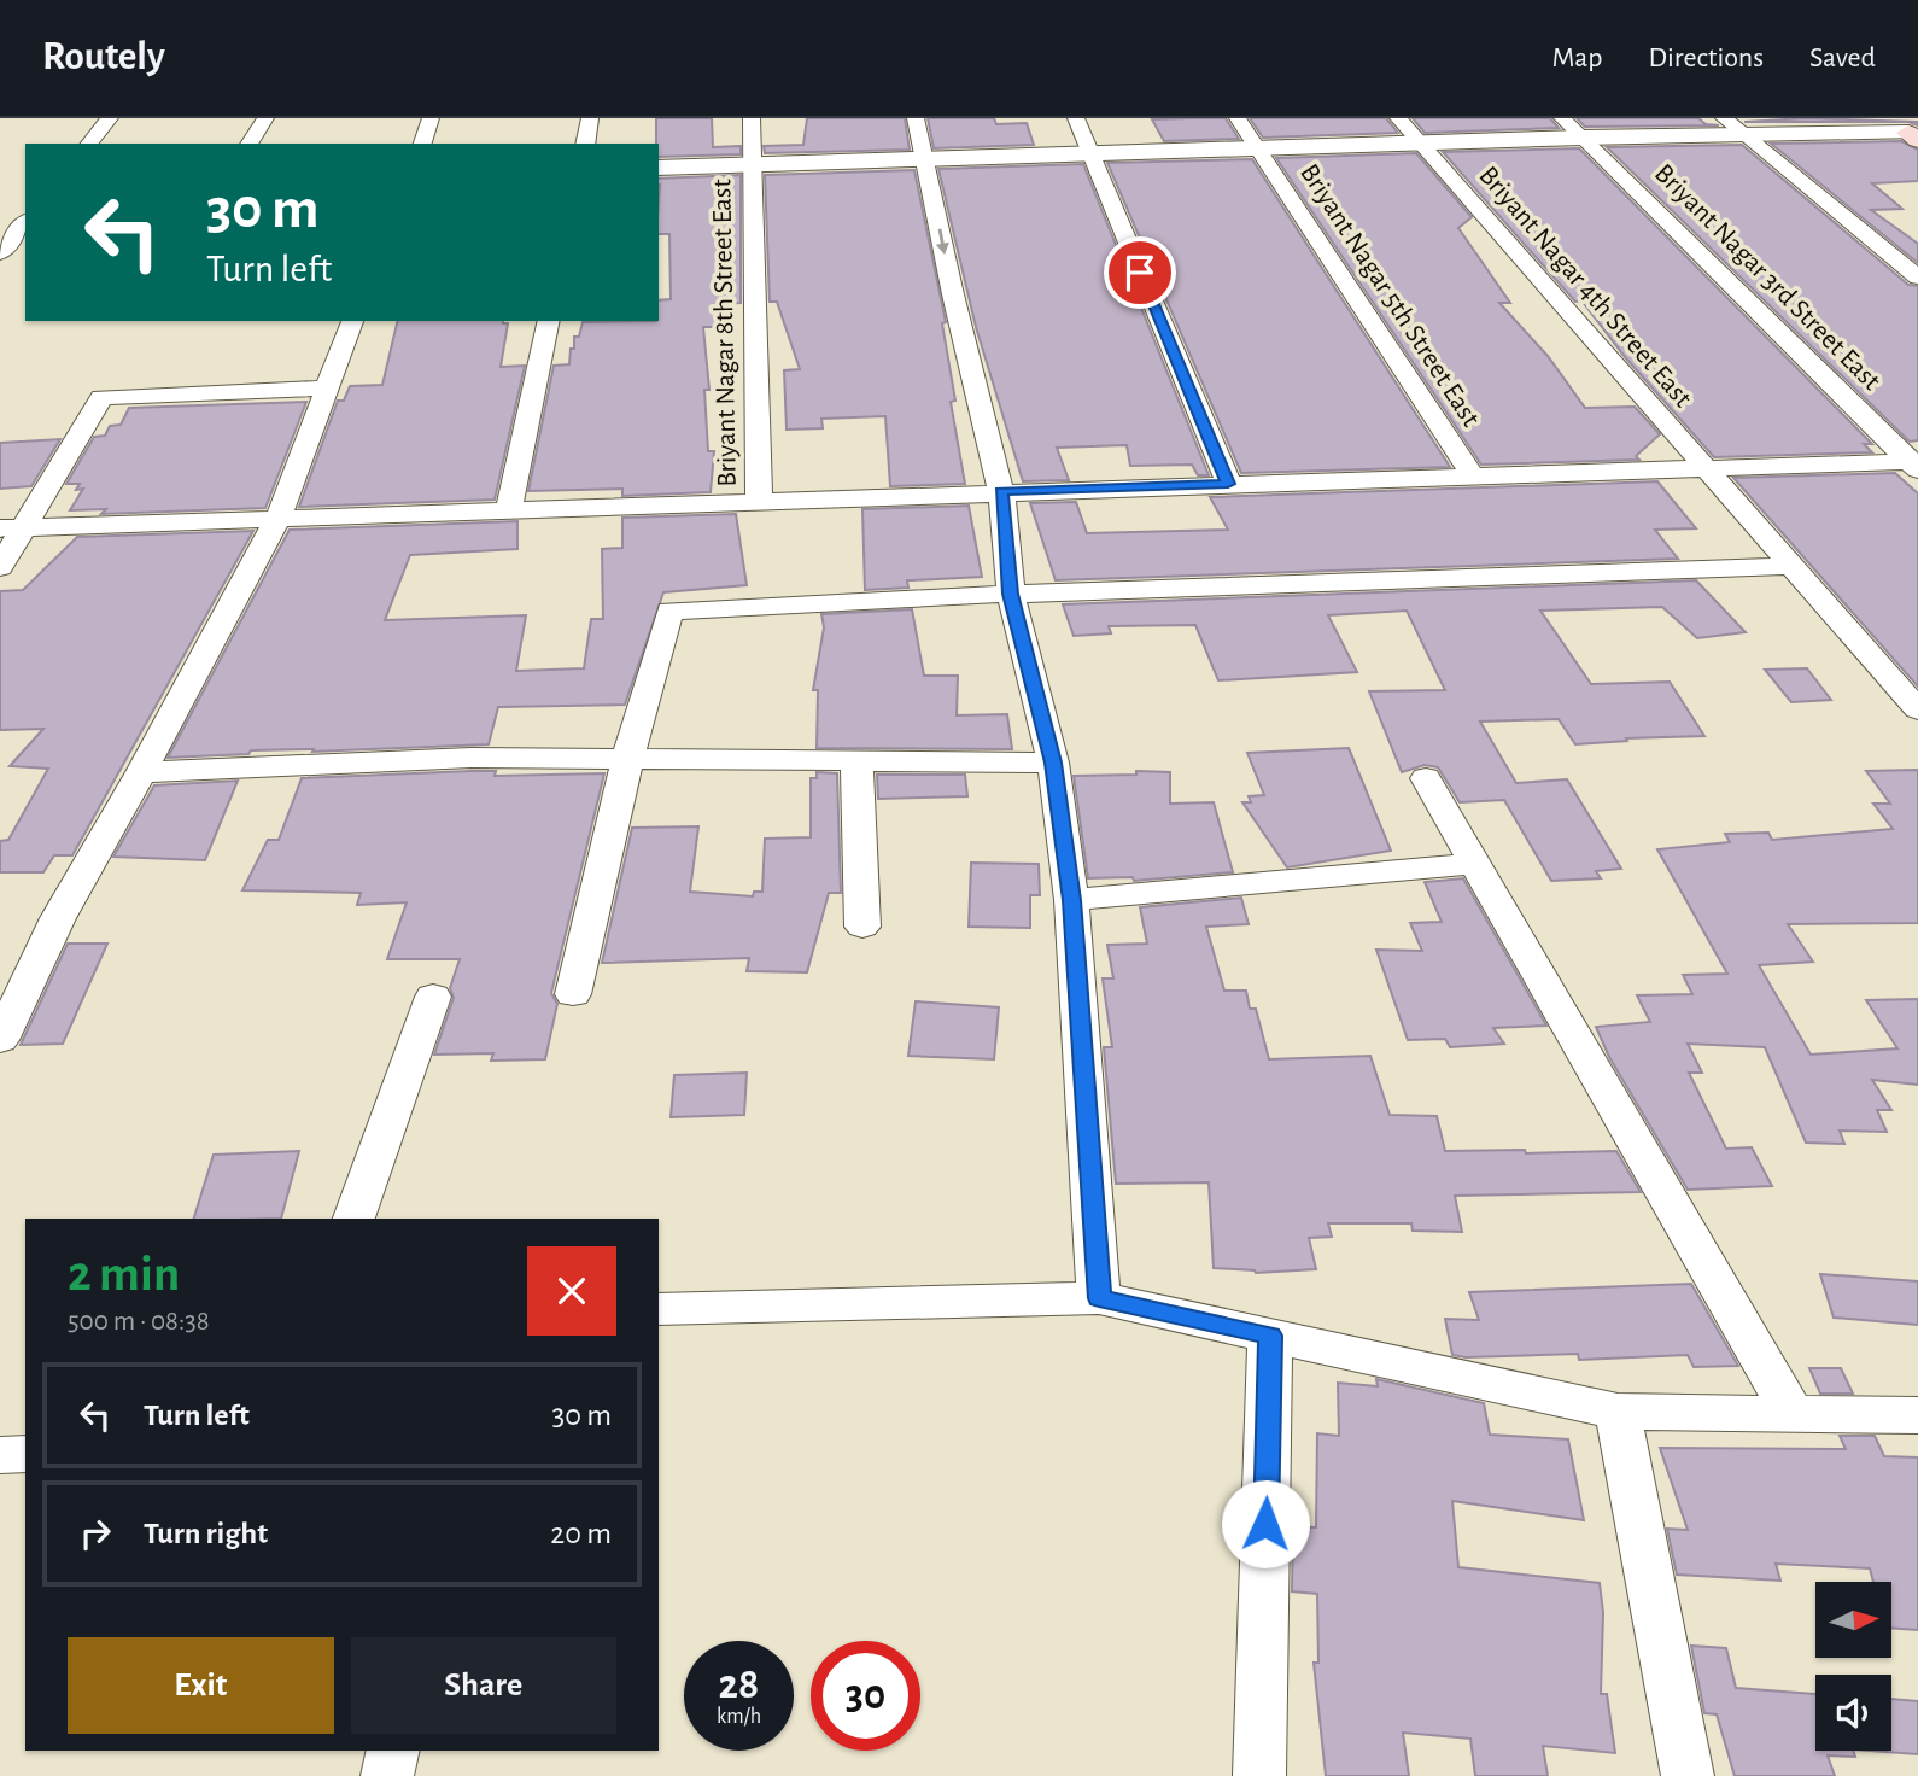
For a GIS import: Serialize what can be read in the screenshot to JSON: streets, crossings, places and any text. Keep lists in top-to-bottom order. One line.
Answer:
{"streets":{"street":["Briyant Nagar 3rd Street East","Briyant Nagar 4th Street East","Briyant Nagar 5th Street East","Briyant Nagar 8th Street East"]},"north":"right","page":{"header":"Routely","nav":["Map","Directions","Saved"],"turn":["30 m","Turn left"],"heading":["2 min","500 m · 08:38"],"list":[{"name":"Turn left","value":"30 m"},{"name":"Turn right","value":"20 m"}],"buttons":["Exit","Share"],"speed":"28 km/h","limit":"30"}}
